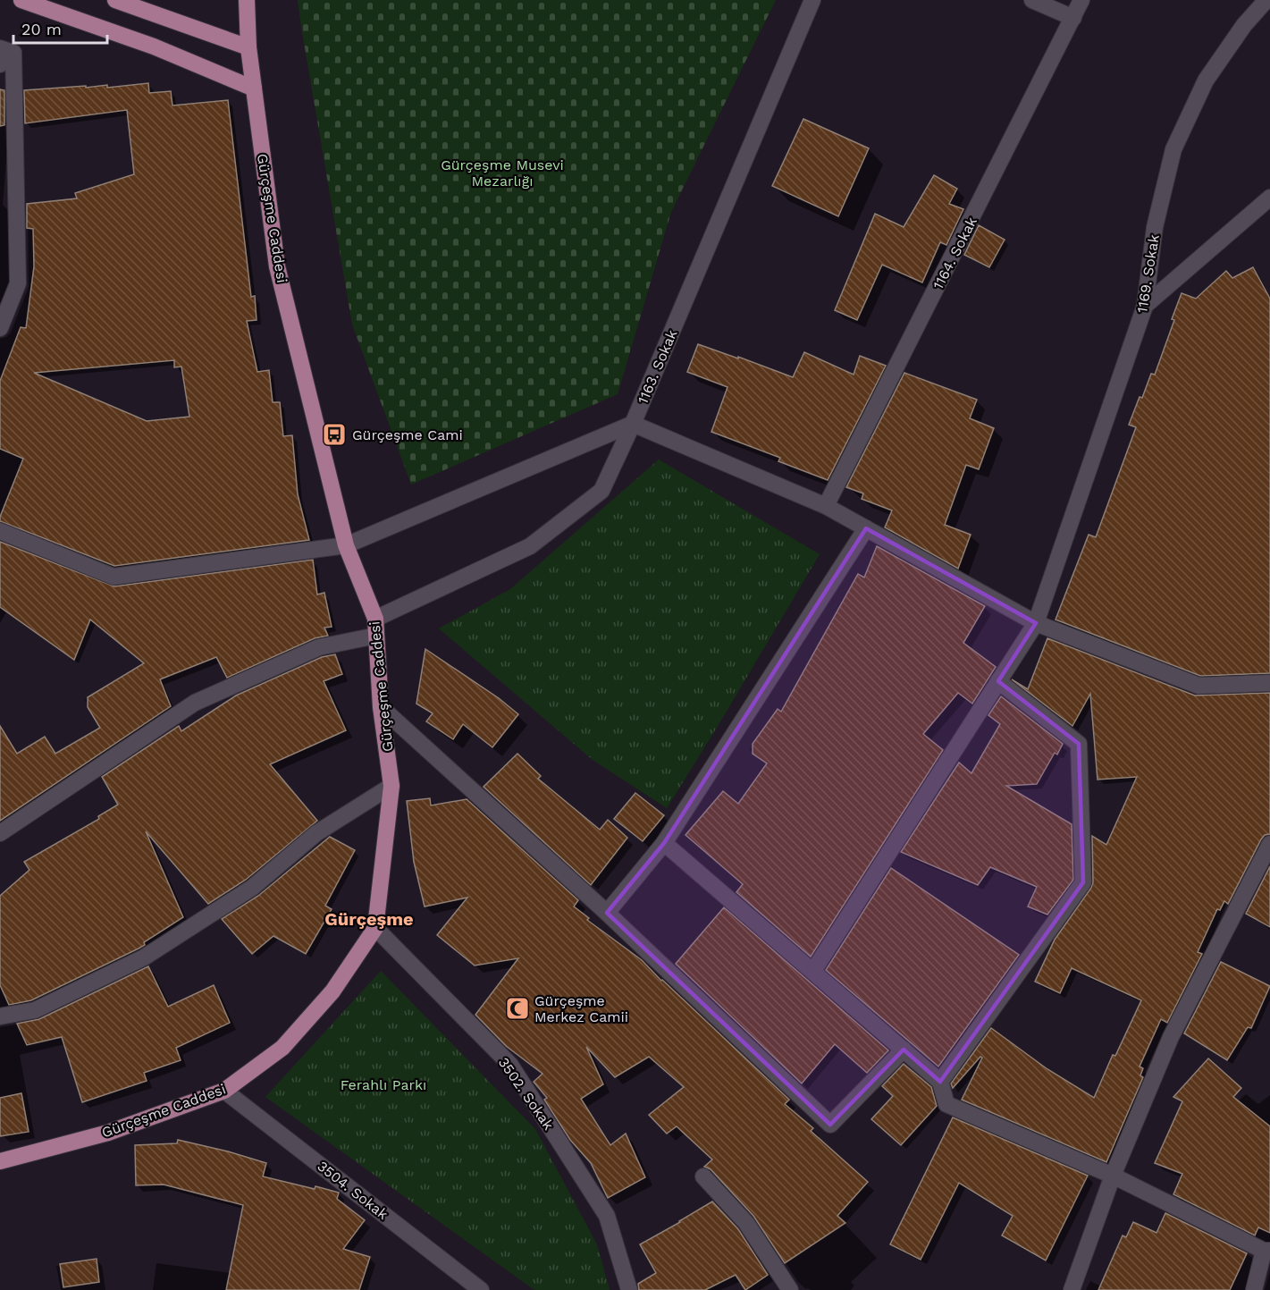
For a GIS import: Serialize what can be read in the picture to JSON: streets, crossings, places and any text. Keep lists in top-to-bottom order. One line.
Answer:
{"streets":{"main road":["Gürçeşme Caddesi"],"street":["1164. Sokak","1169. Sokak","1163. Sokak","3502. Sokak","3504. Sokak"]},"crossings":[["Gürçeşme Caddesi","1163. Sokak"],["Gürçeşme Caddesi","3502. Sokak"],["Gürçeşme Caddesi","3504. Sokak"]],"districts":["Gürçeşme"],"parks":["Gürçeşme Musevi Mezarlığı","Ferahlı Parkı"],"places":{"bus stop":["Gürçeşme Cami"],"mosque":["Gürçeşme Merkez Camii"]},"scale_bar":"20 m"}
